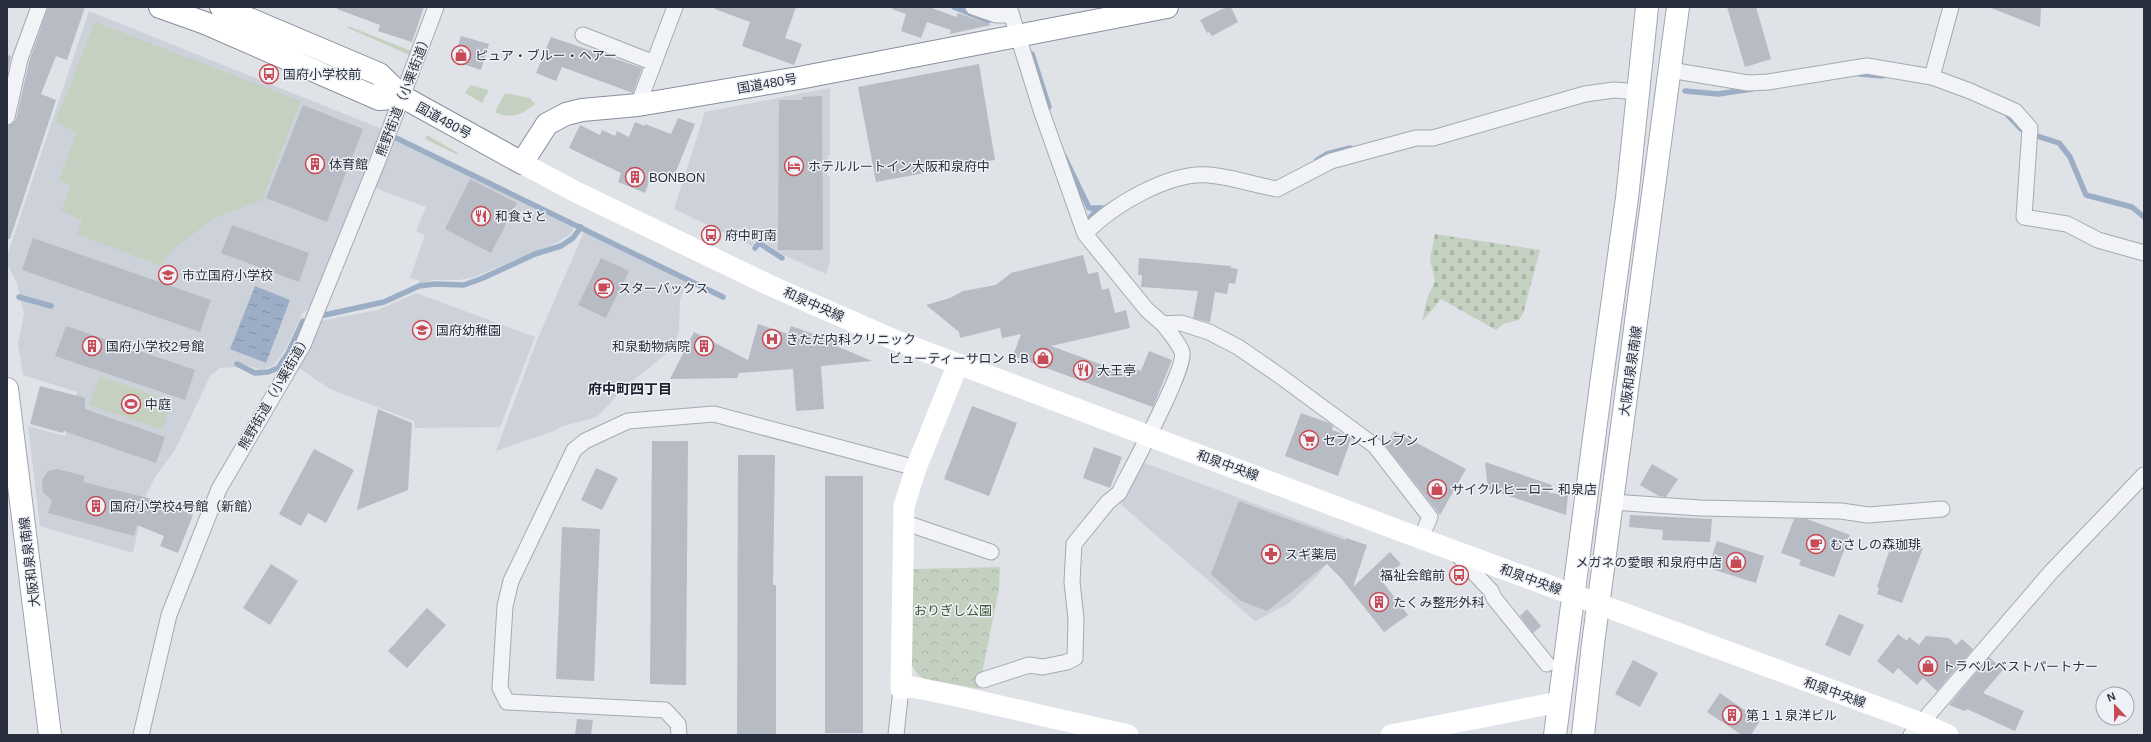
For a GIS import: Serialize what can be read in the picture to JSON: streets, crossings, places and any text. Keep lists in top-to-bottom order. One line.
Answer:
{"streets":{"main road":["国道480号","大阪和泉泉南線"],"street":["熊野街道（小栗街道）","和泉中央線"]},"crossings":[["国道480号","熊野街道（小栗街道）"],["国道480号","和泉中央線"],["和泉中央線","大阪和泉泉南線"]],"districts":["府中町四丁目"],"parks":["おりぎし公園"],"places":{"shop":["ピュア・ブルー・ヘアー","ビューティーサロン B.B","サイクルヒーロー 和泉店","メガネの愛眼 和泉府中店","トラベルベストパートナー"],"bus stop":["国府小学校前","府中町南","福祉会館前"],"building":["体育館","BONBON","国府小学校2号館","和泉動物病院","国府小学校4号館（新館）","たくみ整形外科","第１１泉洋ビル"],"hotel":["ホテルルートイン大阪和泉府中"],"restaurant":["和食さと","大王亭"],"school or university":["市立国府小学校","国府幼稚園"],"cafe":["スターバックス","むさしの森珈琲"],"hospital":["きただ内科クリニック"],"sports":["中庭"],"supermarket":["セブン-イレブン"],"pharmacy":["スギ薬局"]},"north":"top"}
